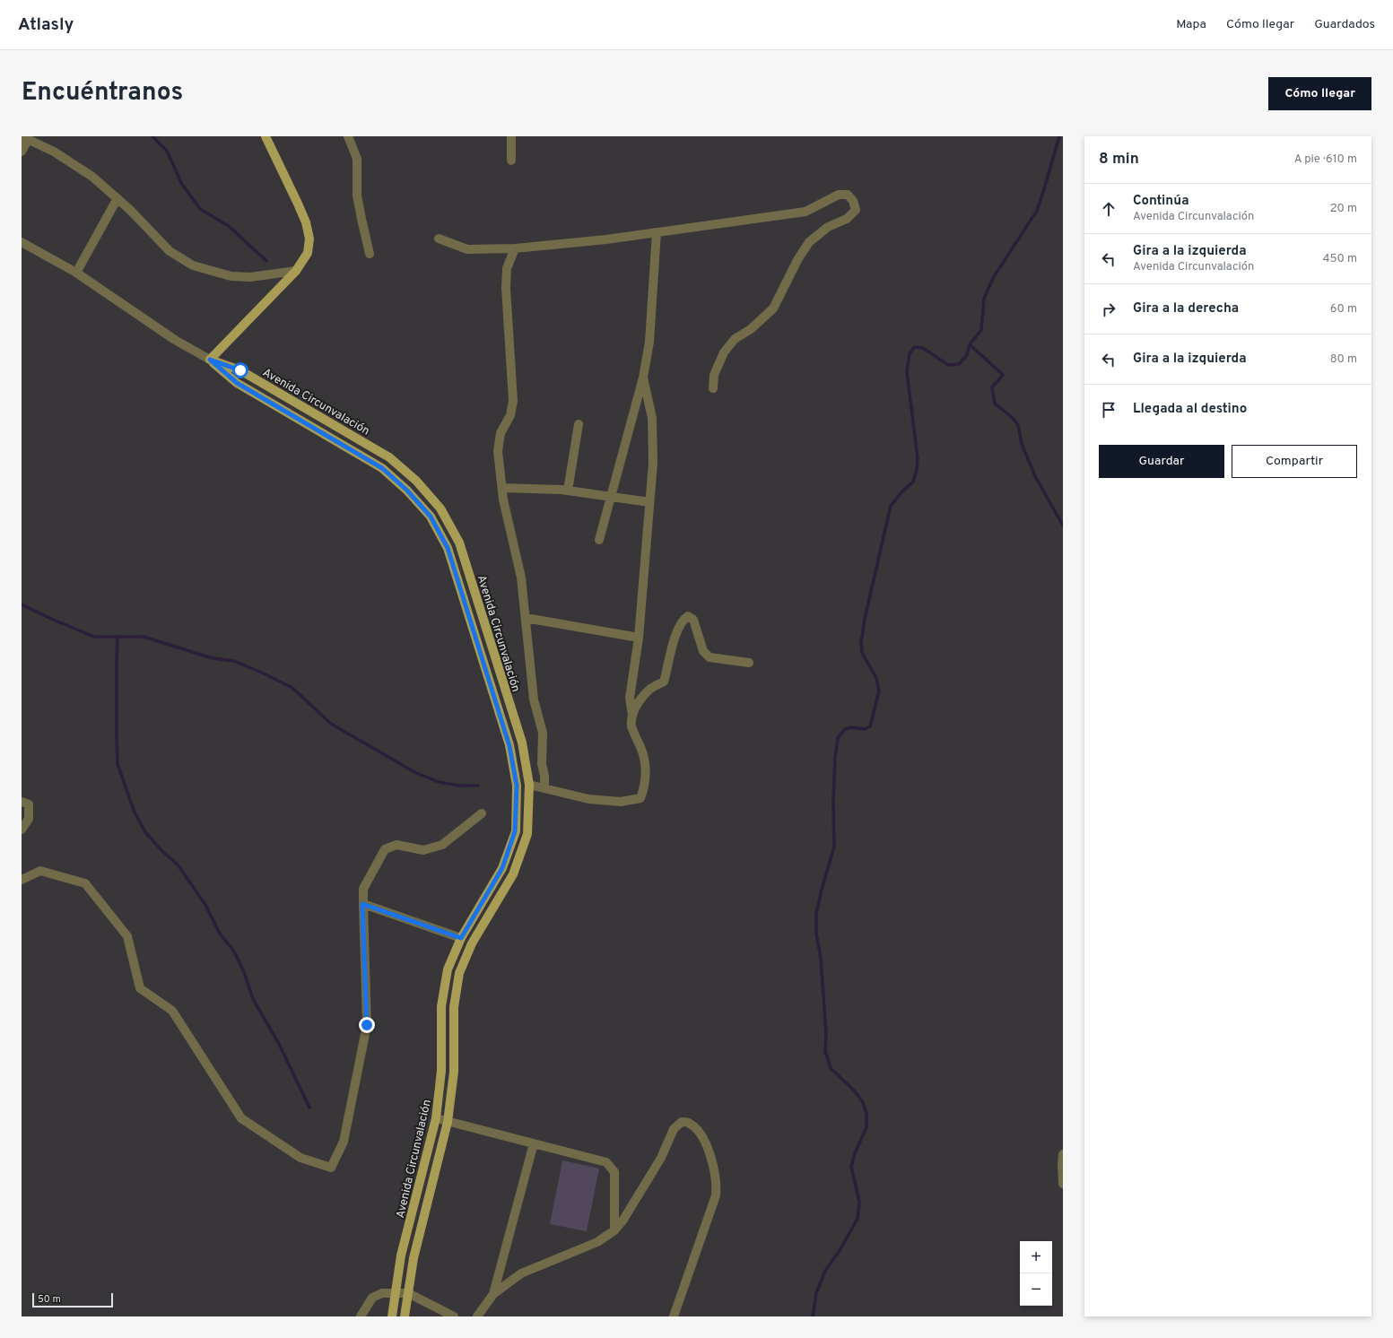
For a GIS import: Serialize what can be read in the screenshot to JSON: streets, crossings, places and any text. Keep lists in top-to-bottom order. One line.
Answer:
{"streets":{"main road":["Avenida Circunvalación"]},"scale_bar":"50 m","page":{"header":"Atlasly","nav":["Mapa","Cómo llegar","Guardados"],"title":"Encuéntranos","buttons":["Cómo llegar",["Guardar","Compartir"]],"heading":["8 min","A pie · 610 m"],"list":[["Continúa","Avenida Circunvalación","20 m"],["Gira a la izquierda","Avenida Circunvalación","450 m"],["Gira a la derecha","60 m"],["Gira a la izquierda","80 m"],"Llegada al destino"],"map_buttons":["+","−"],"scale":"50 m"}}
